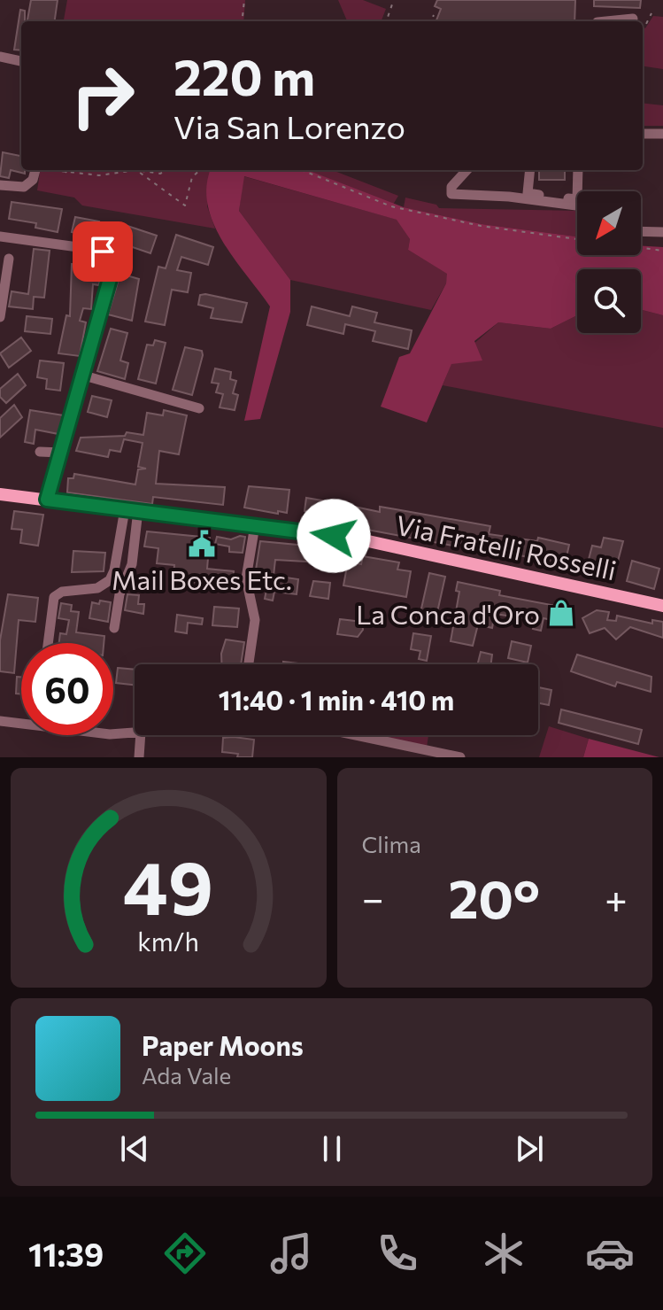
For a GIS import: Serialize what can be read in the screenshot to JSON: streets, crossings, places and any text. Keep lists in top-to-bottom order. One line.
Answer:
{"streets":{"main road":["Via Fratelli Rosselli"]},"places":{"public building":["Mail Boxes Etc."],"shop":["La Conca d'Oro"]},"north":"bottom left","page":{"turn":["220 m","Via San Lorenzo"],"limit":"60","trip":"11:40 · 1 min · 410 m","tile":"Clima","heat":["−","20°","+"],"song":["Paper Moons","Ada Vale"],"tabs":"11:39","gauge":["49","km/h"]}}
